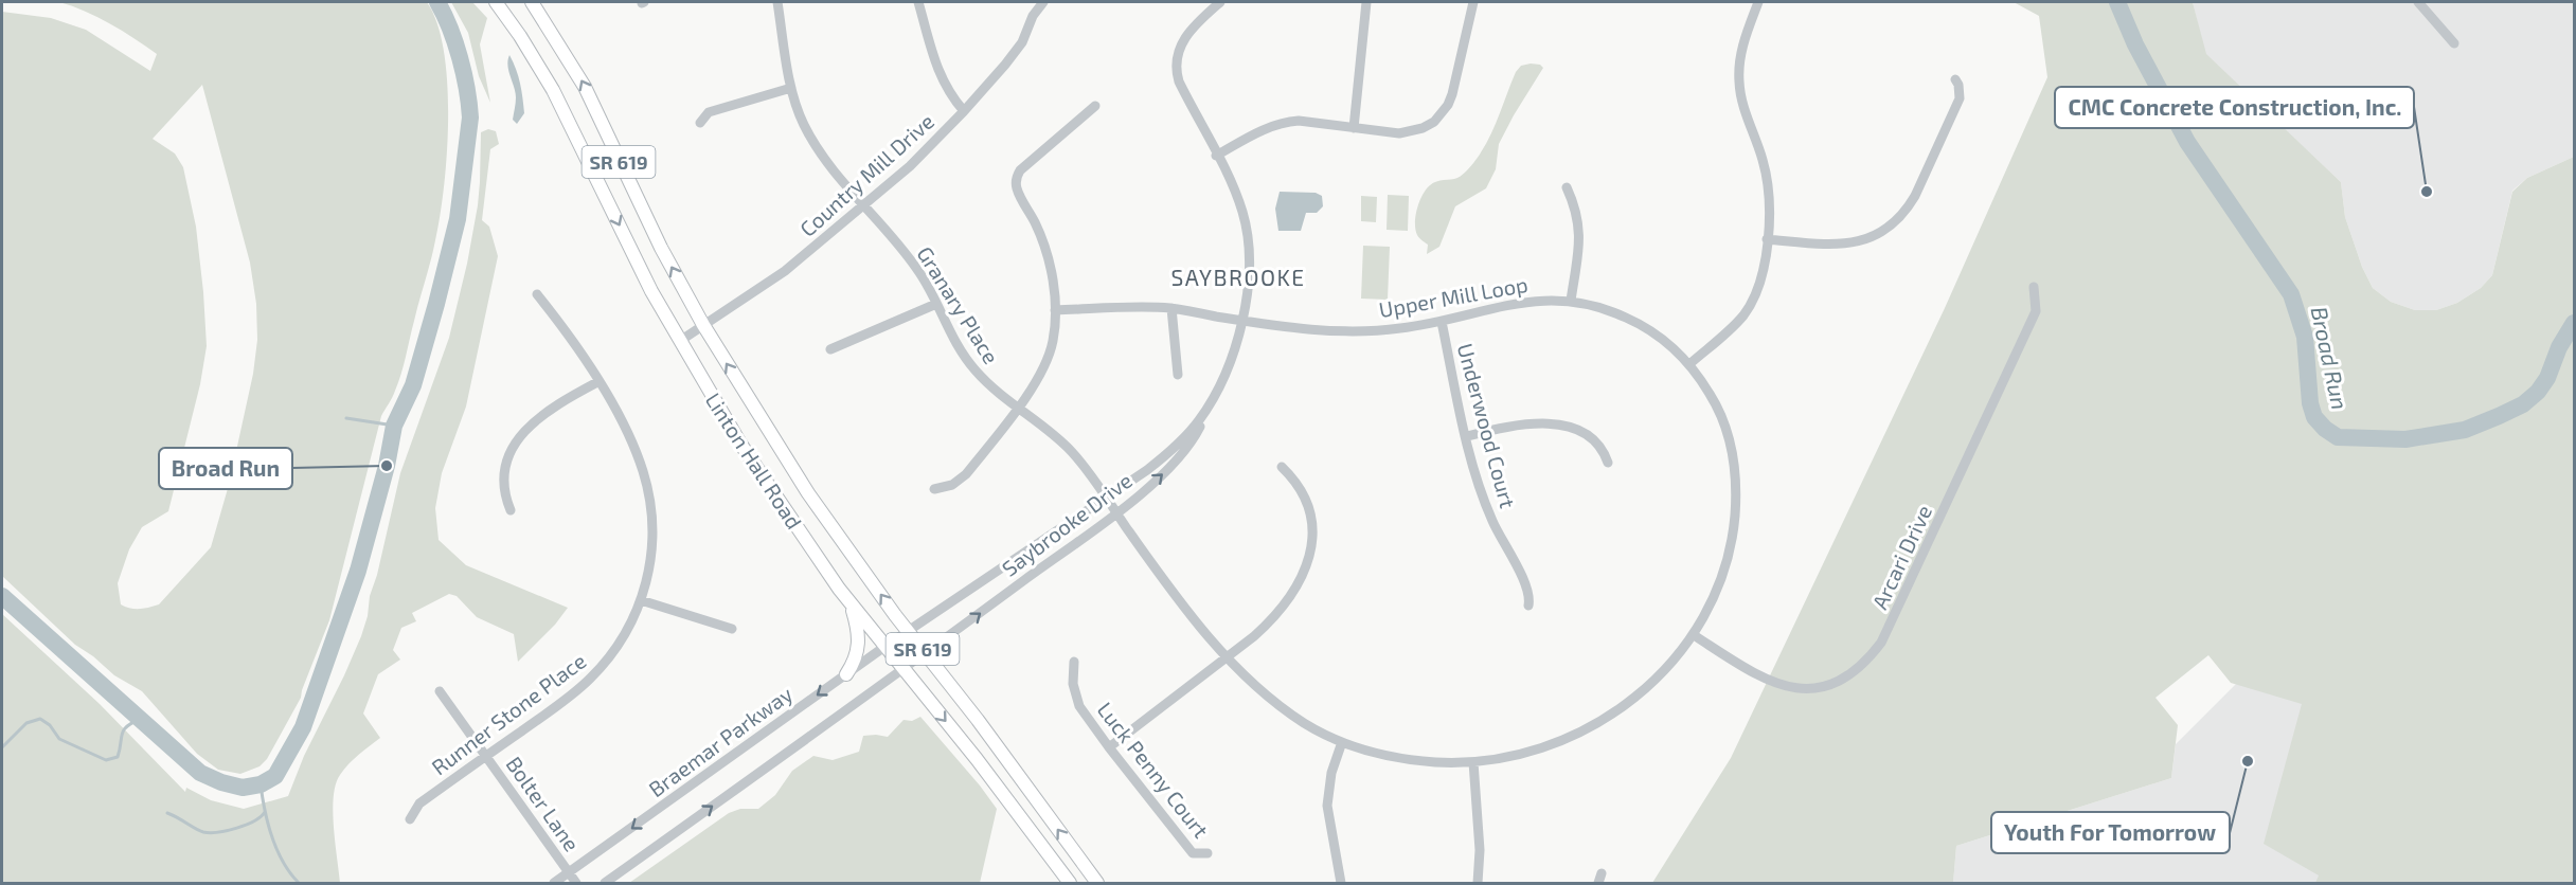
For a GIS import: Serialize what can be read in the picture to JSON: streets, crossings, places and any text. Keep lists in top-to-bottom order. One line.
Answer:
{"streets":{"main road":["SR 619","Linton Hall Road"],"street":["Country Mill Drive","Upper Mill Loop","Granary Place","Underwood Court","Saybrooke Drive","Arcari Drive","Runner Stone Place","Braemar Parkway","Luck Penny Court","Bolter Lane"]},"crossings":[["Country Mill Drive","Granary Place"],["Country Mill Drive","Linton Hall Road"],["Upper Mill Loop","Granary Place"],["Upper Mill Loop","Underwood Court"],["Upper Mill Loop","Saybrooke Drive"],["Upper Mill Loop","Arcari Drive"],["Granary Place","Saybrooke Drive"],["Linton Hall Road","Saybrooke Drive"],["Linton Hall Road","Braemar Parkway"],["Saybrooke Drive","Braemar Parkway"],["Runner Stone Place","Bolter Lane"],["Braemar Parkway","Bolter Lane"]],"districts":["SAYBROOKE"],"water":["Broad Run"],"places":["CMC Concrete Construction, Inc.","Broad Run","Youth For Tomorrow"]}
